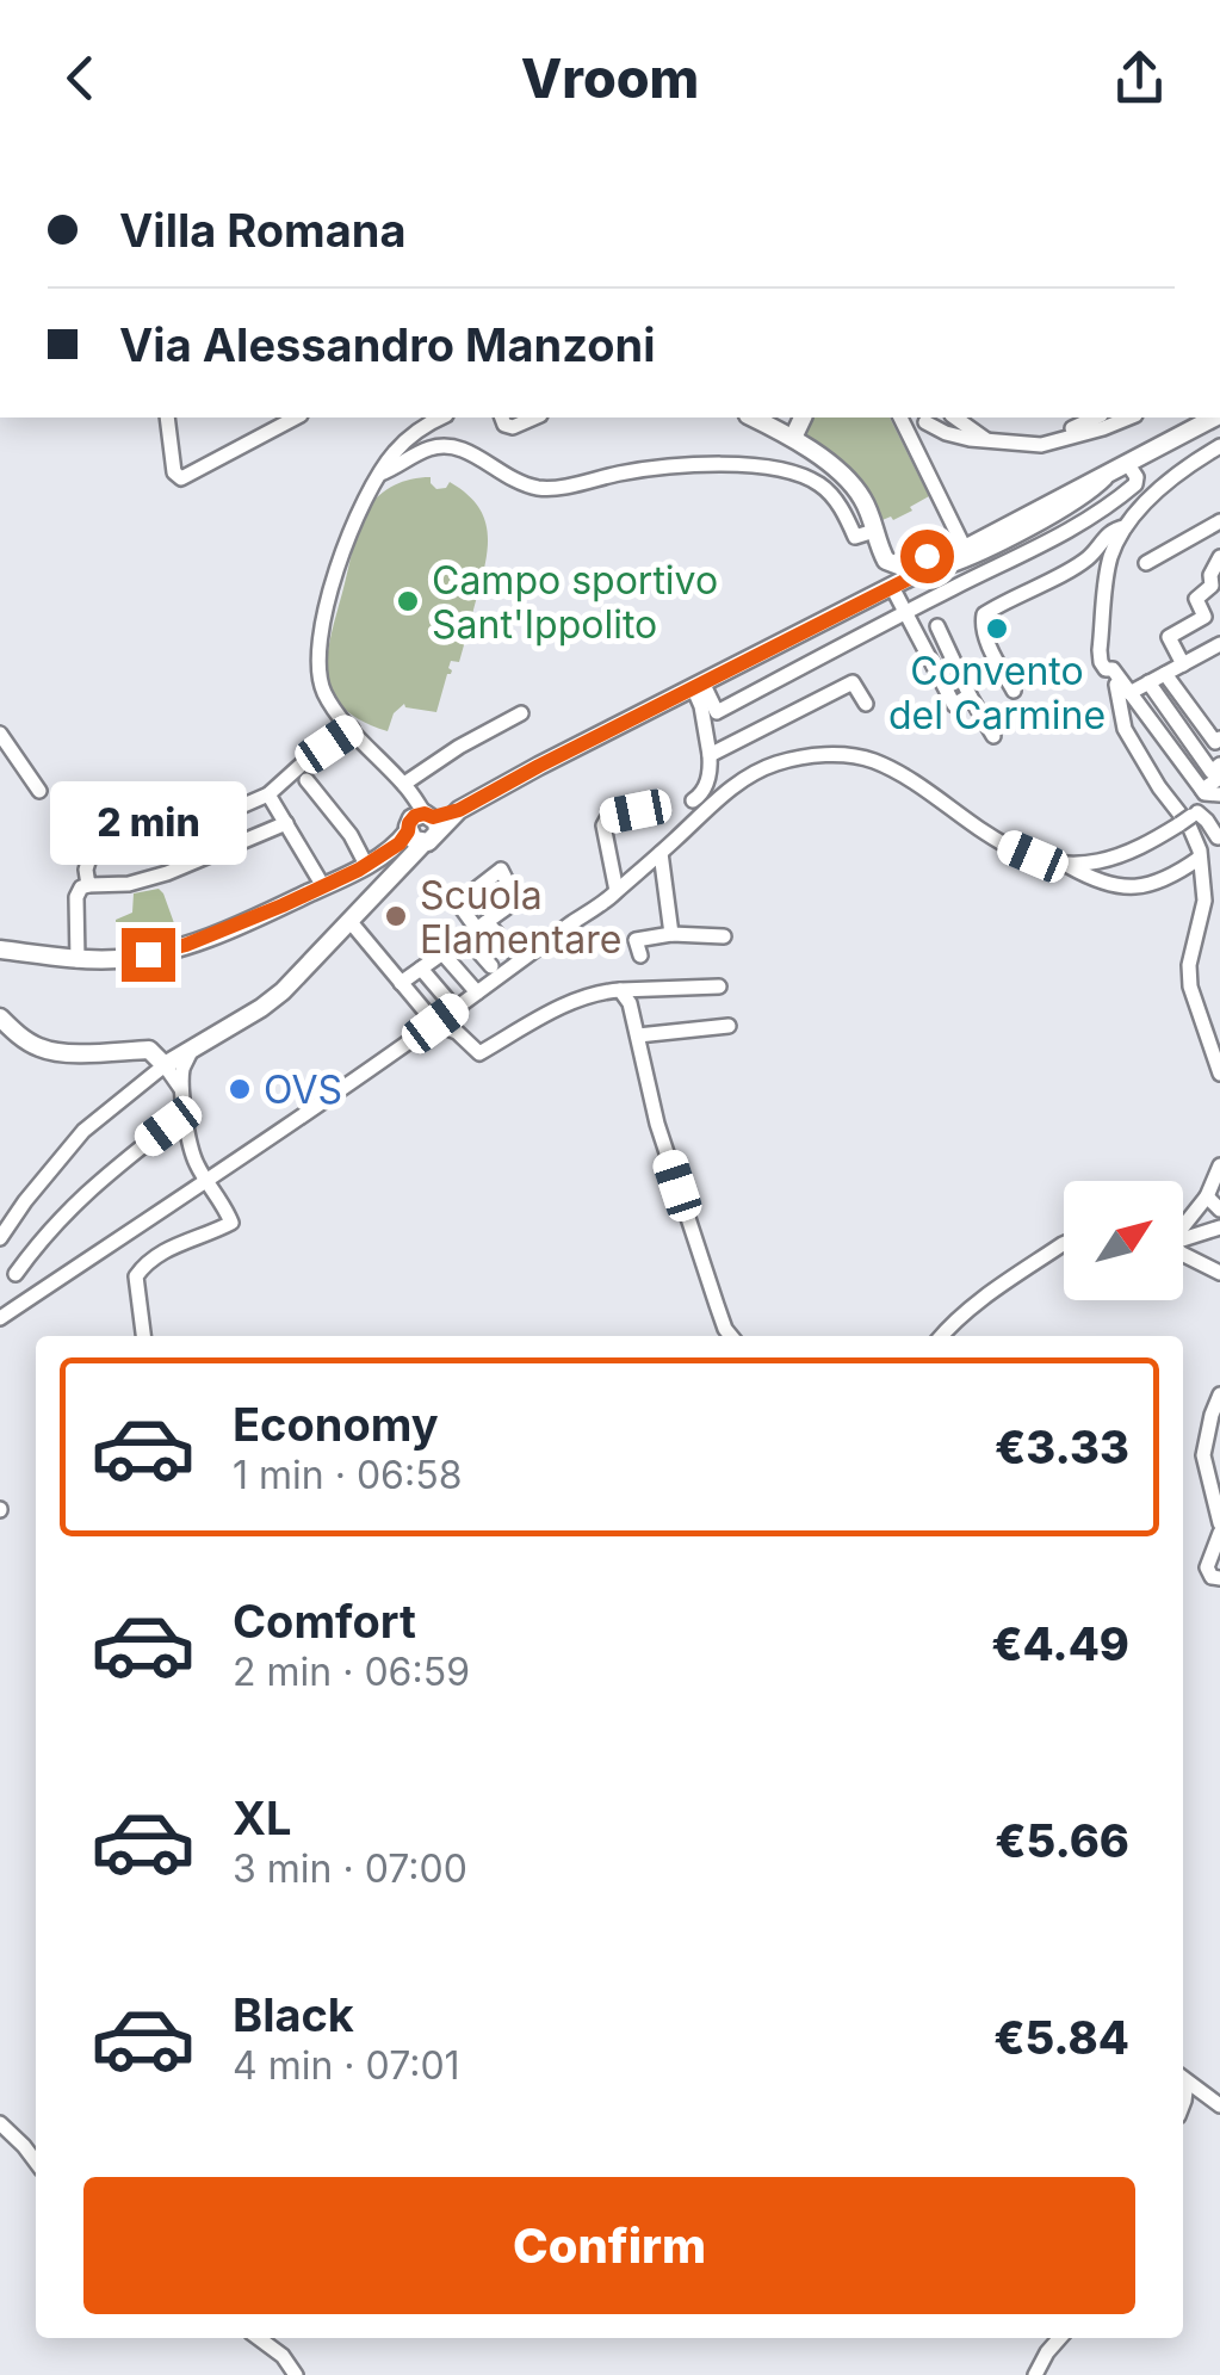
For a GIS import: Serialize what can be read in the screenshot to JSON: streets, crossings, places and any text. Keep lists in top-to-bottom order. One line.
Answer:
{"places":["Campo sportivo Sant'Ippolito","Convento del Carmine","Scuola Elamentare","OVS"],"north":"top right","page":{"header":"Vroom","banner":["Villa Romana","Via Alessandro Manzoni"],"bubble":"2 min","list":[{"name":"Economy","note":"1 min · 06:58","value":"€3.33"},{"name":"Comfort","note":"2 min · 06:59","value":"€4.49"},{"name":"XL","note":"3 min · 07:00","value":"€5.66"},{"name":"Black","note":"4 min · 07:01","value":"€5.84"}],"buttons":"Confirm"}}
